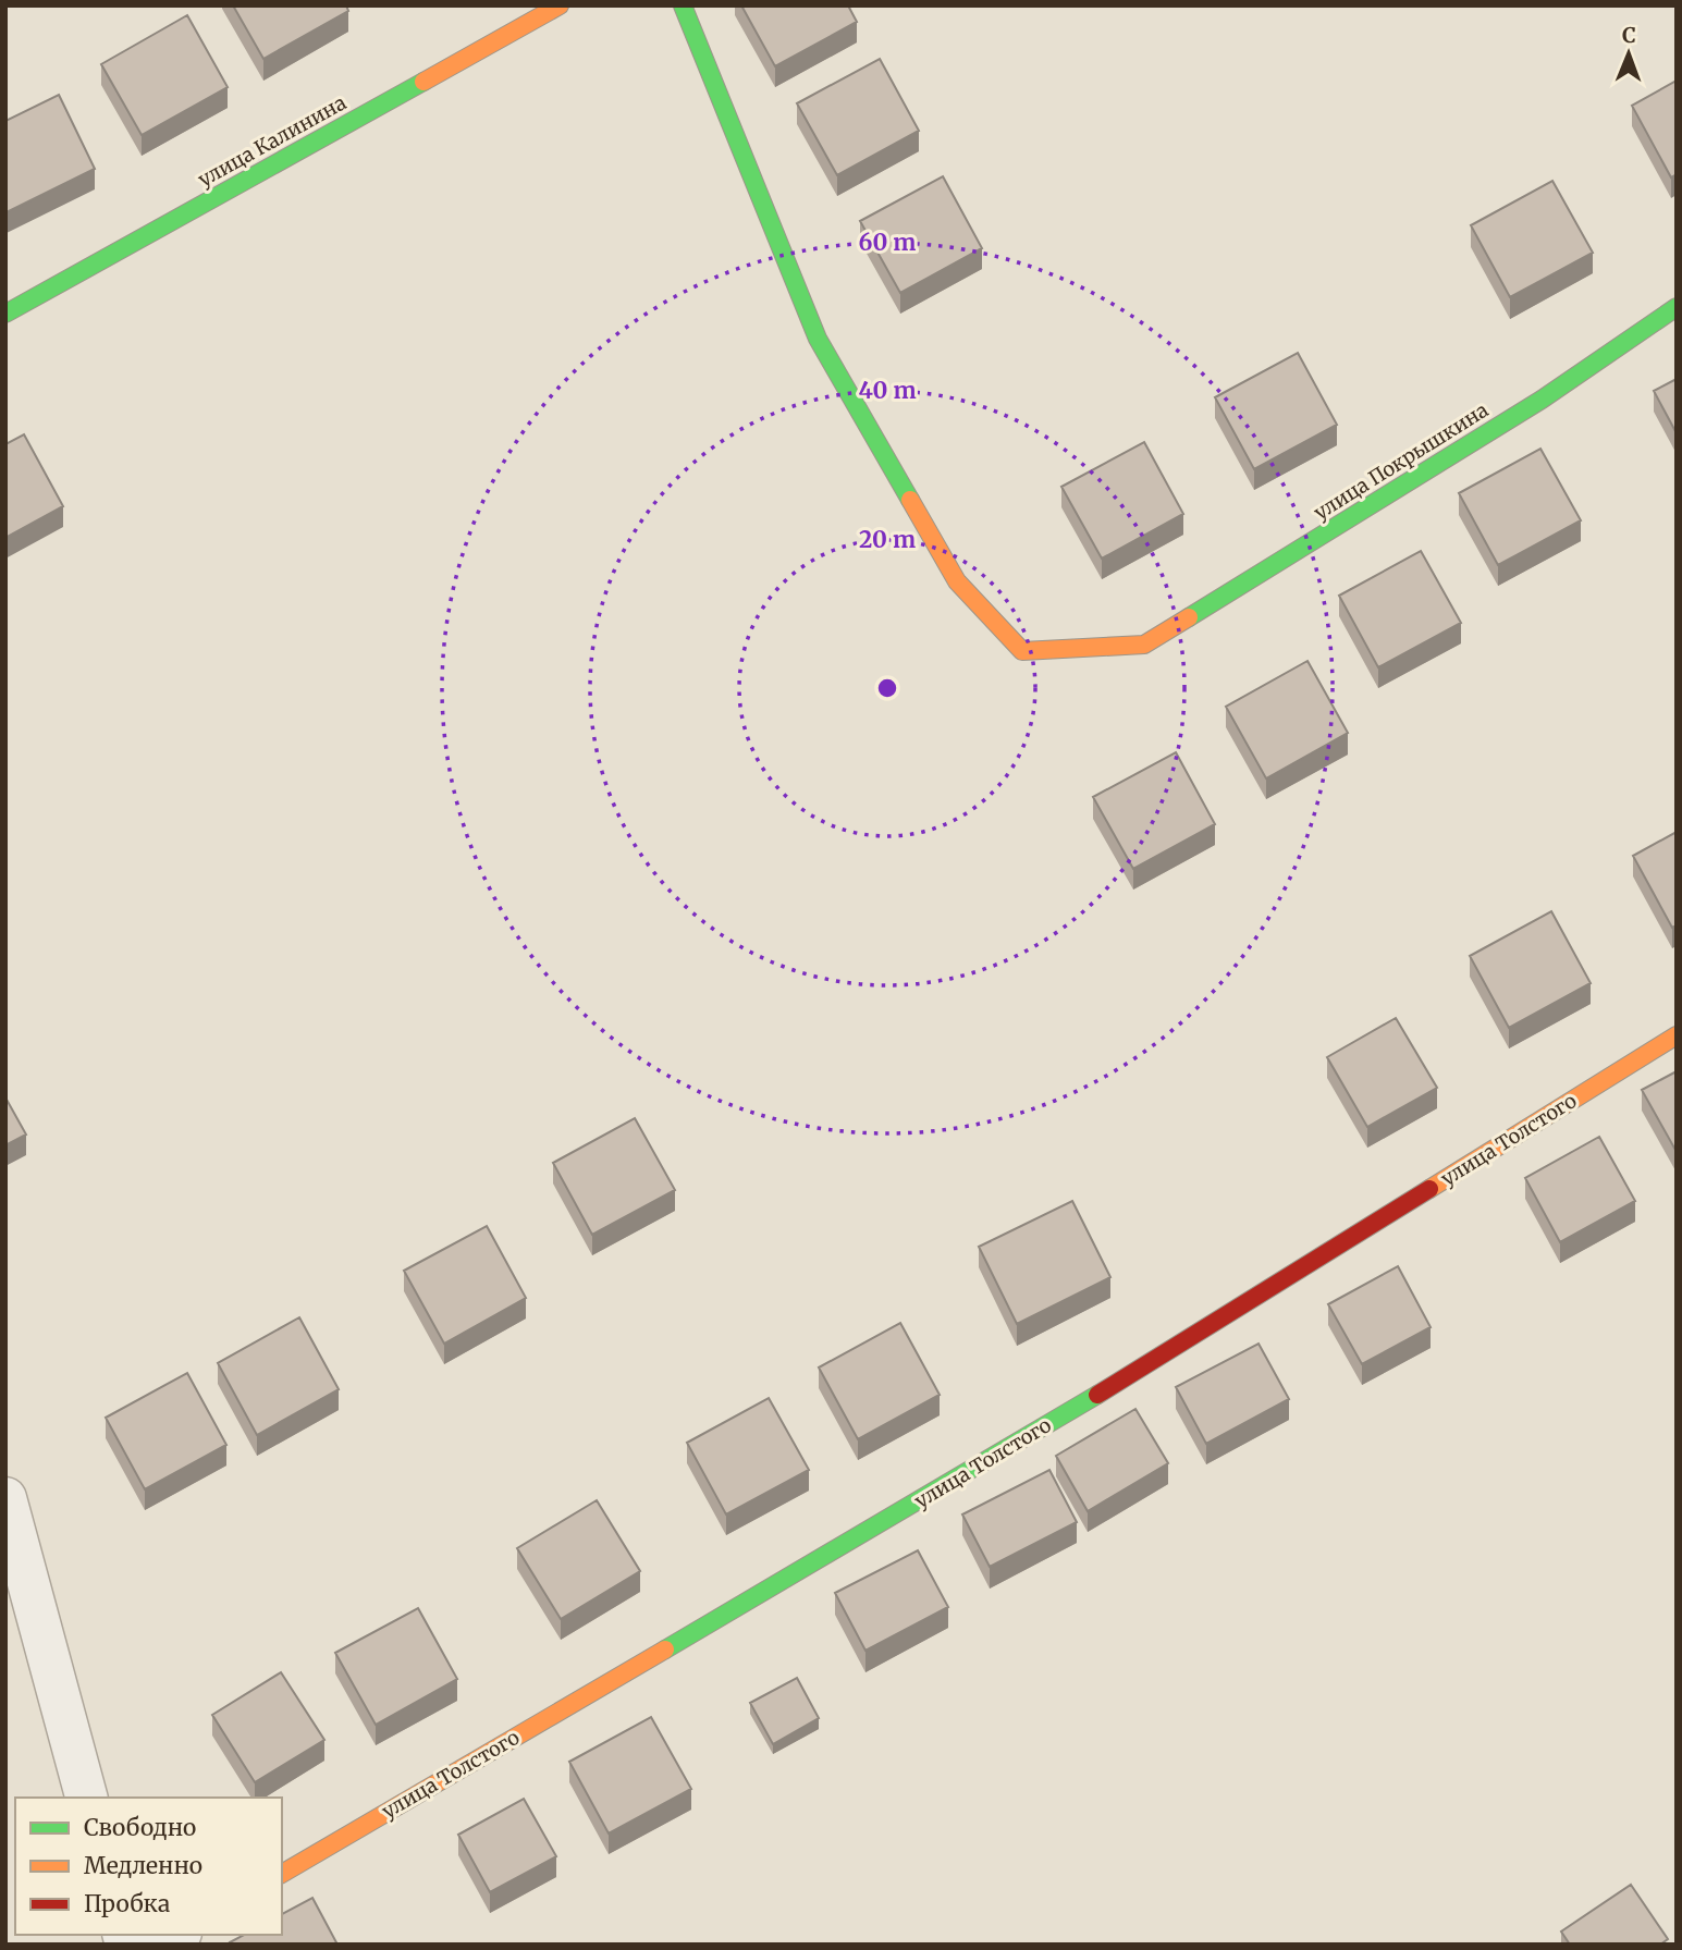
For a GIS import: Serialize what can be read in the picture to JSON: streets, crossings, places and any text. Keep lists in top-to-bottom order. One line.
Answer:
{"streets":{"street":["улица Калинина","улица Покрышкина","улица Толстого"]},"legend":["Свободно","Медленно","Пробка"],"north":"top","rings":["60 m","40 m","20 m"]}
